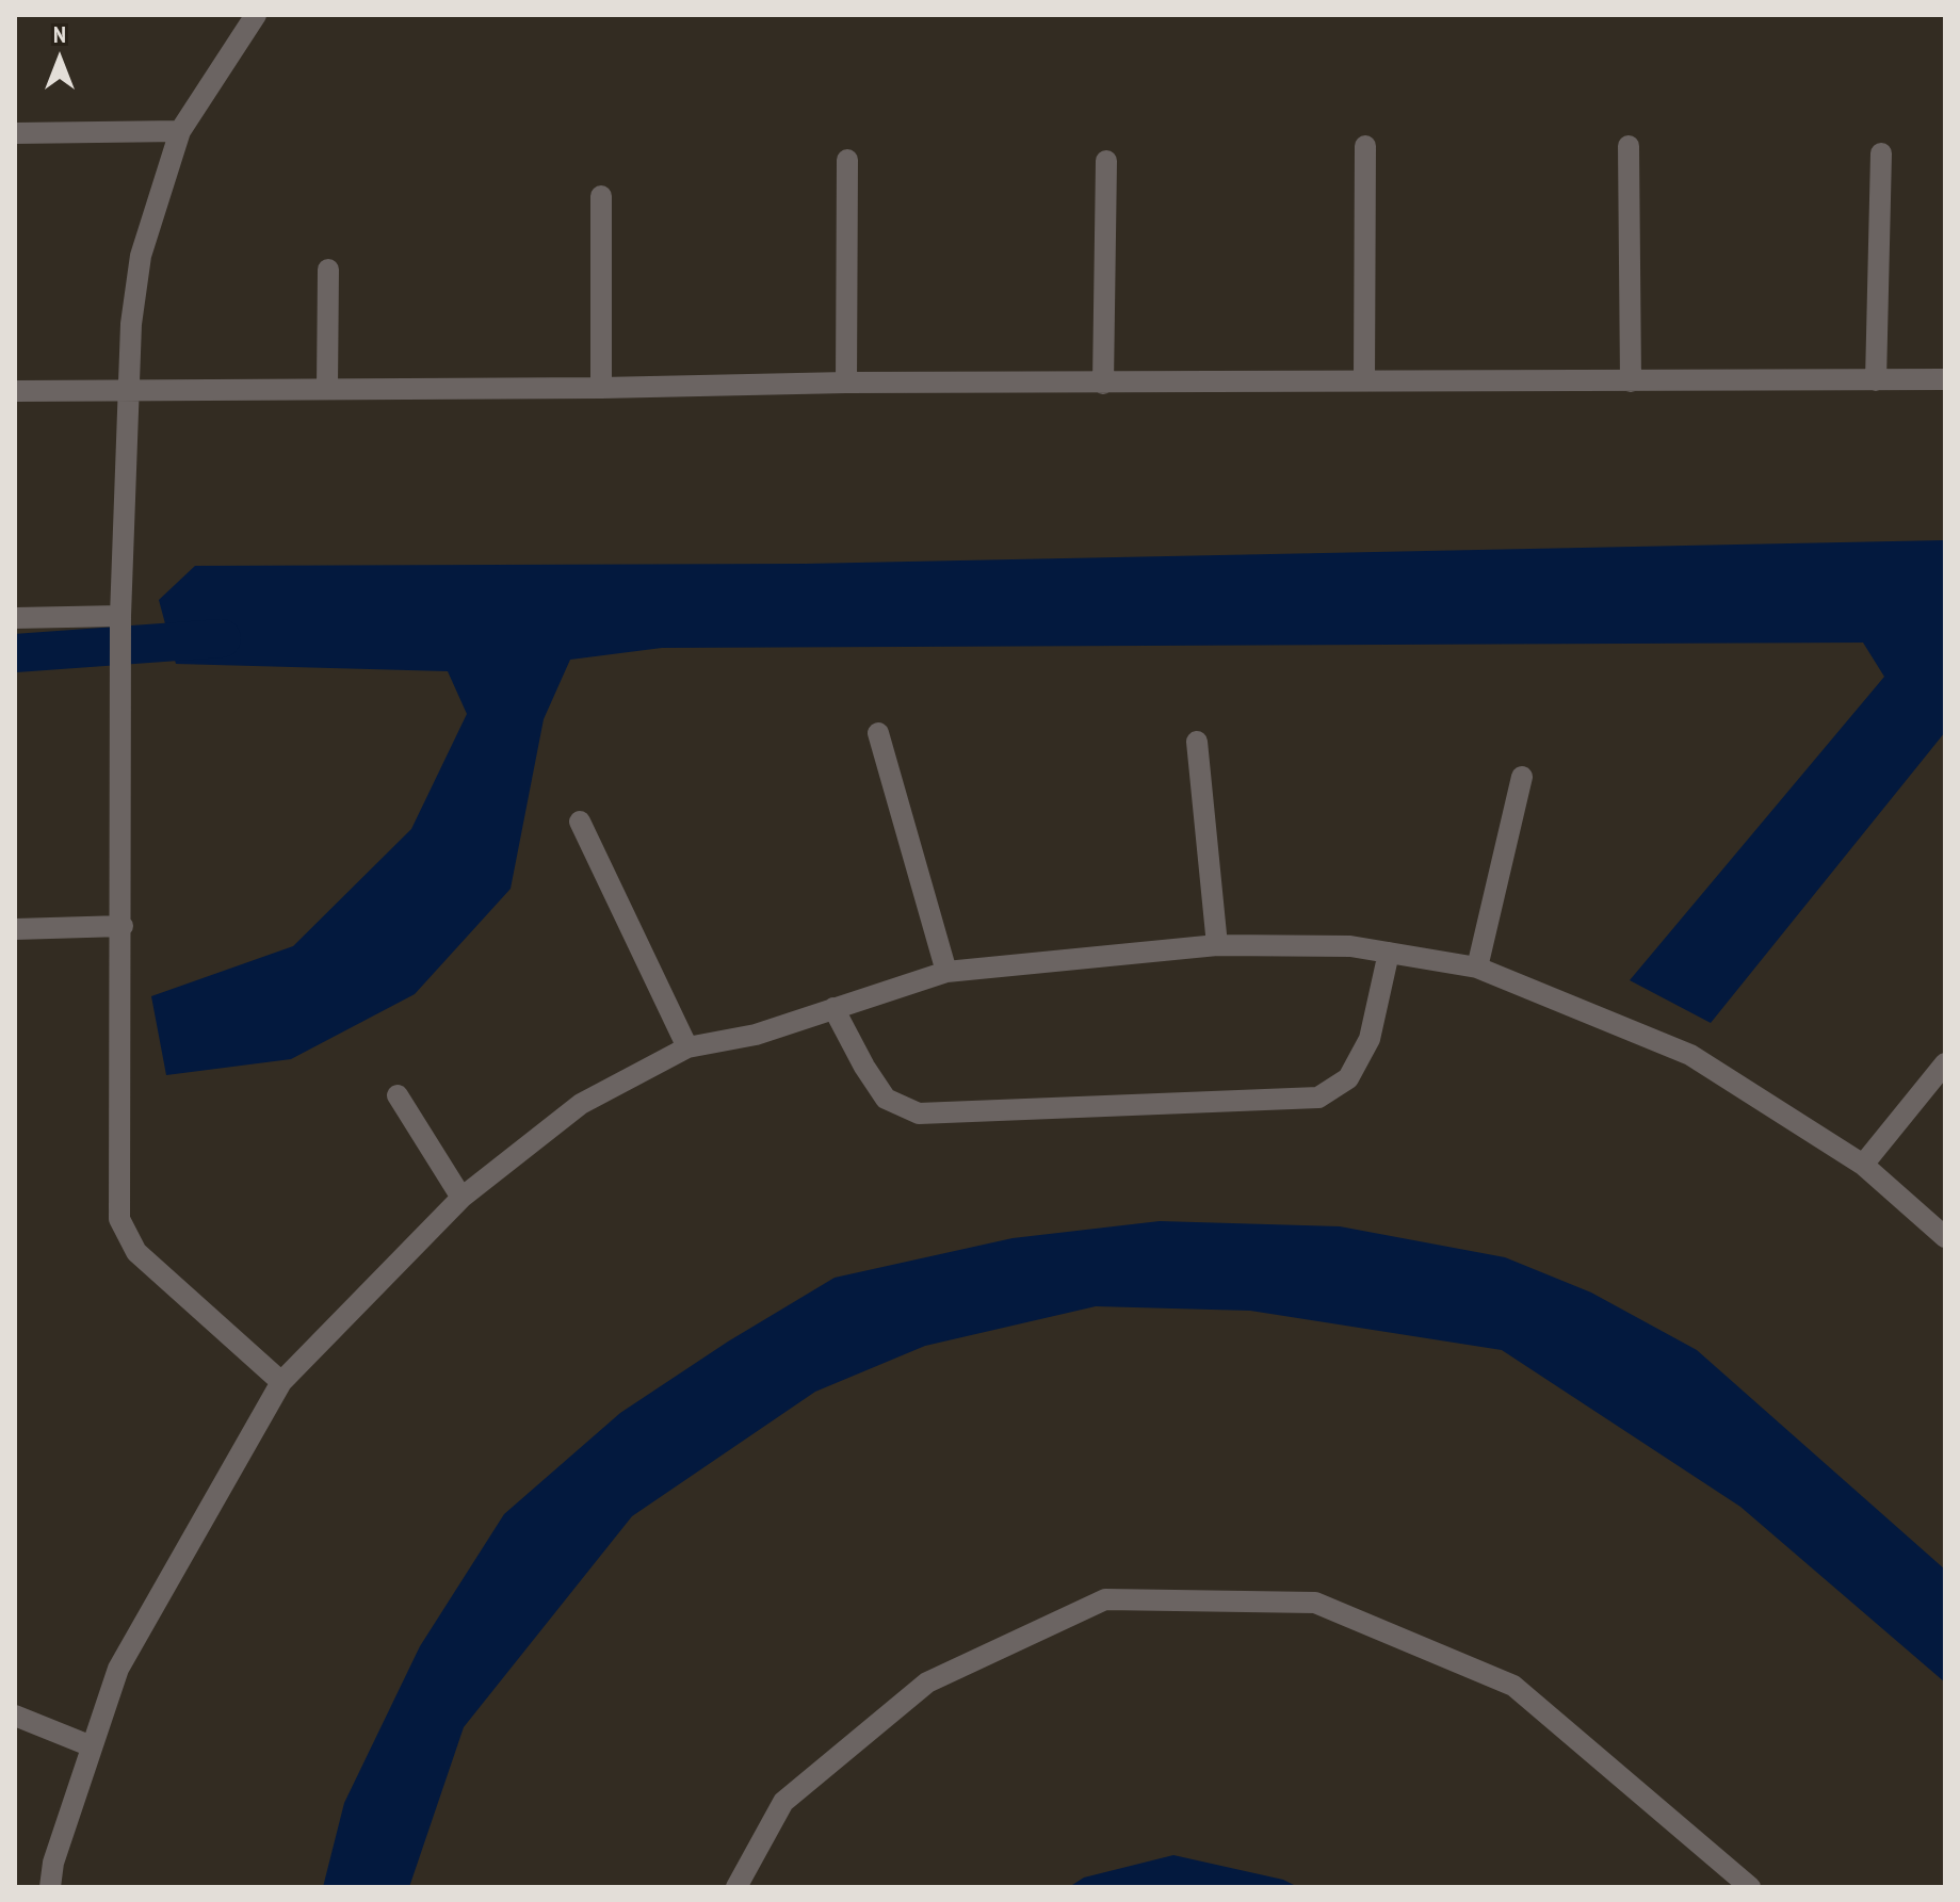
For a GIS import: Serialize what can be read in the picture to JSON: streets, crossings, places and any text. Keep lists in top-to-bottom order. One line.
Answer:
{"north":"top"}
